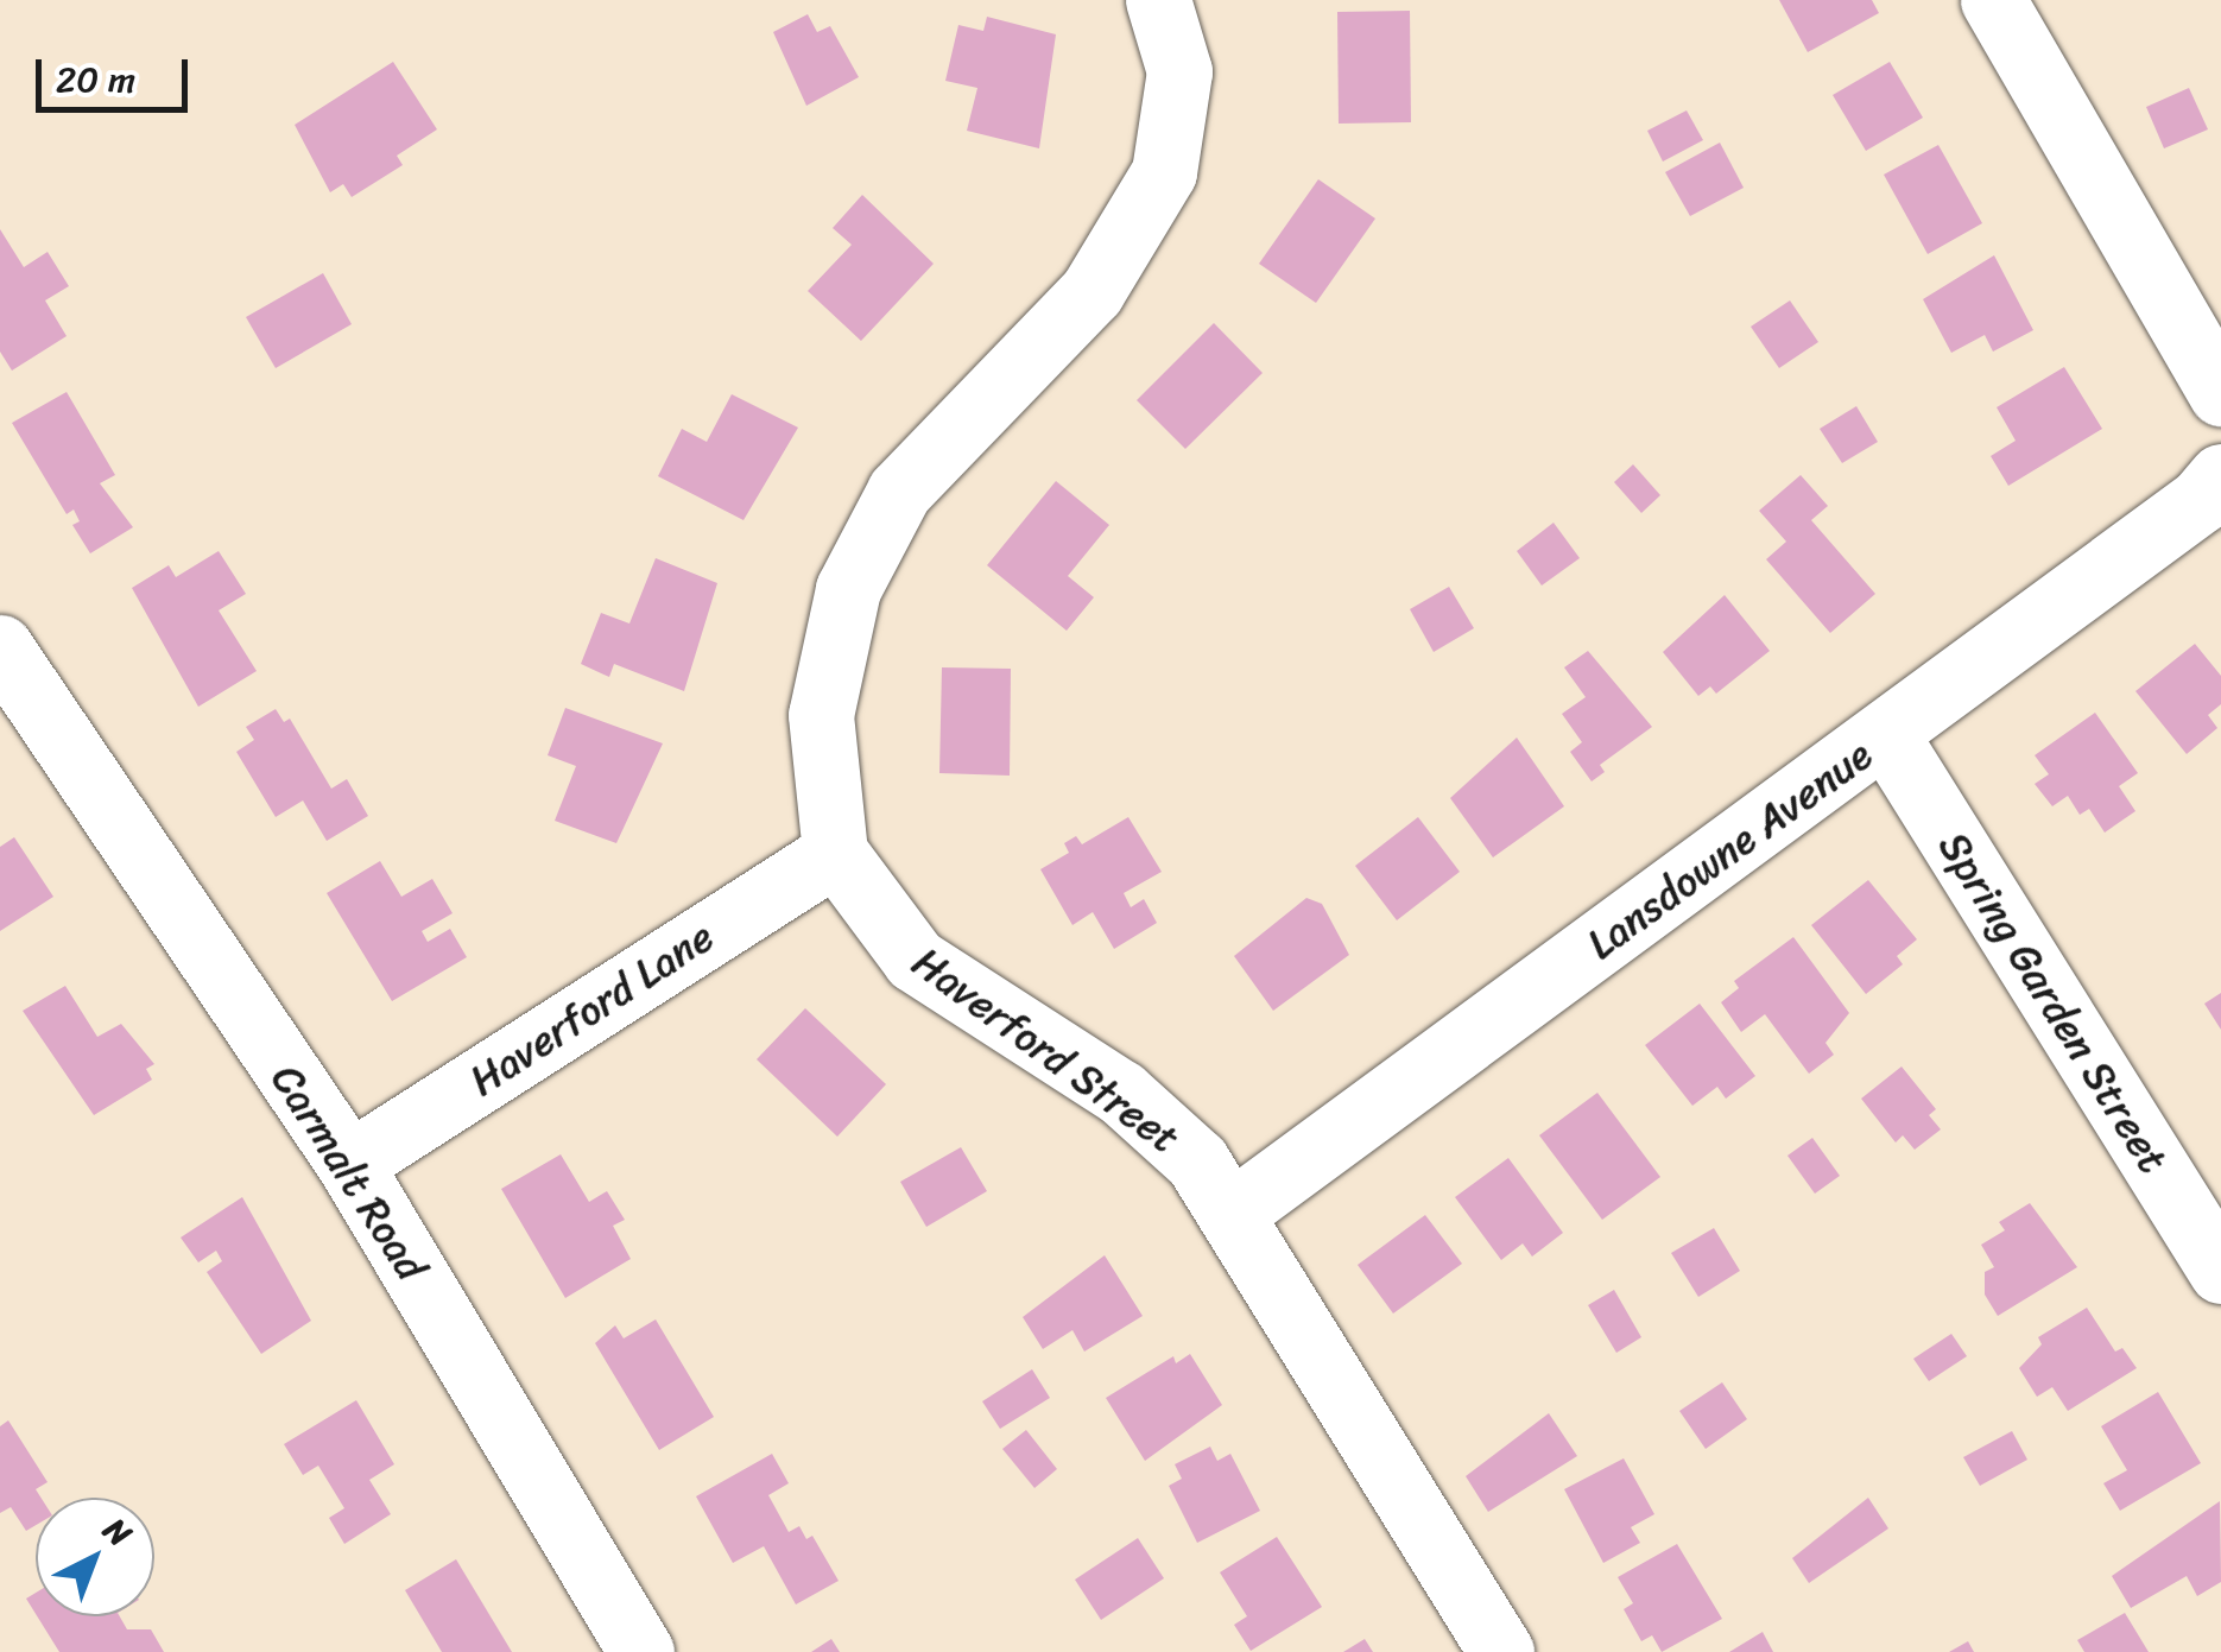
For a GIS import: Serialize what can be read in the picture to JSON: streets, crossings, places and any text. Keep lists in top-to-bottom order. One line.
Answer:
{"streets":{"street":["Lansdowne Avenue","Spring Garden Street","Haverford Lane","Haverford Street","Carmalt Road"]},"crossings":[["Lansdowne Avenue","Spring Garden Street"],["Lansdowne Avenue","Haverford Street"],["Haverford Lane","Haverford Street"],["Haverford Lane","Carmalt Road"]],"scale_bar":"20 m","north":"top right"}
